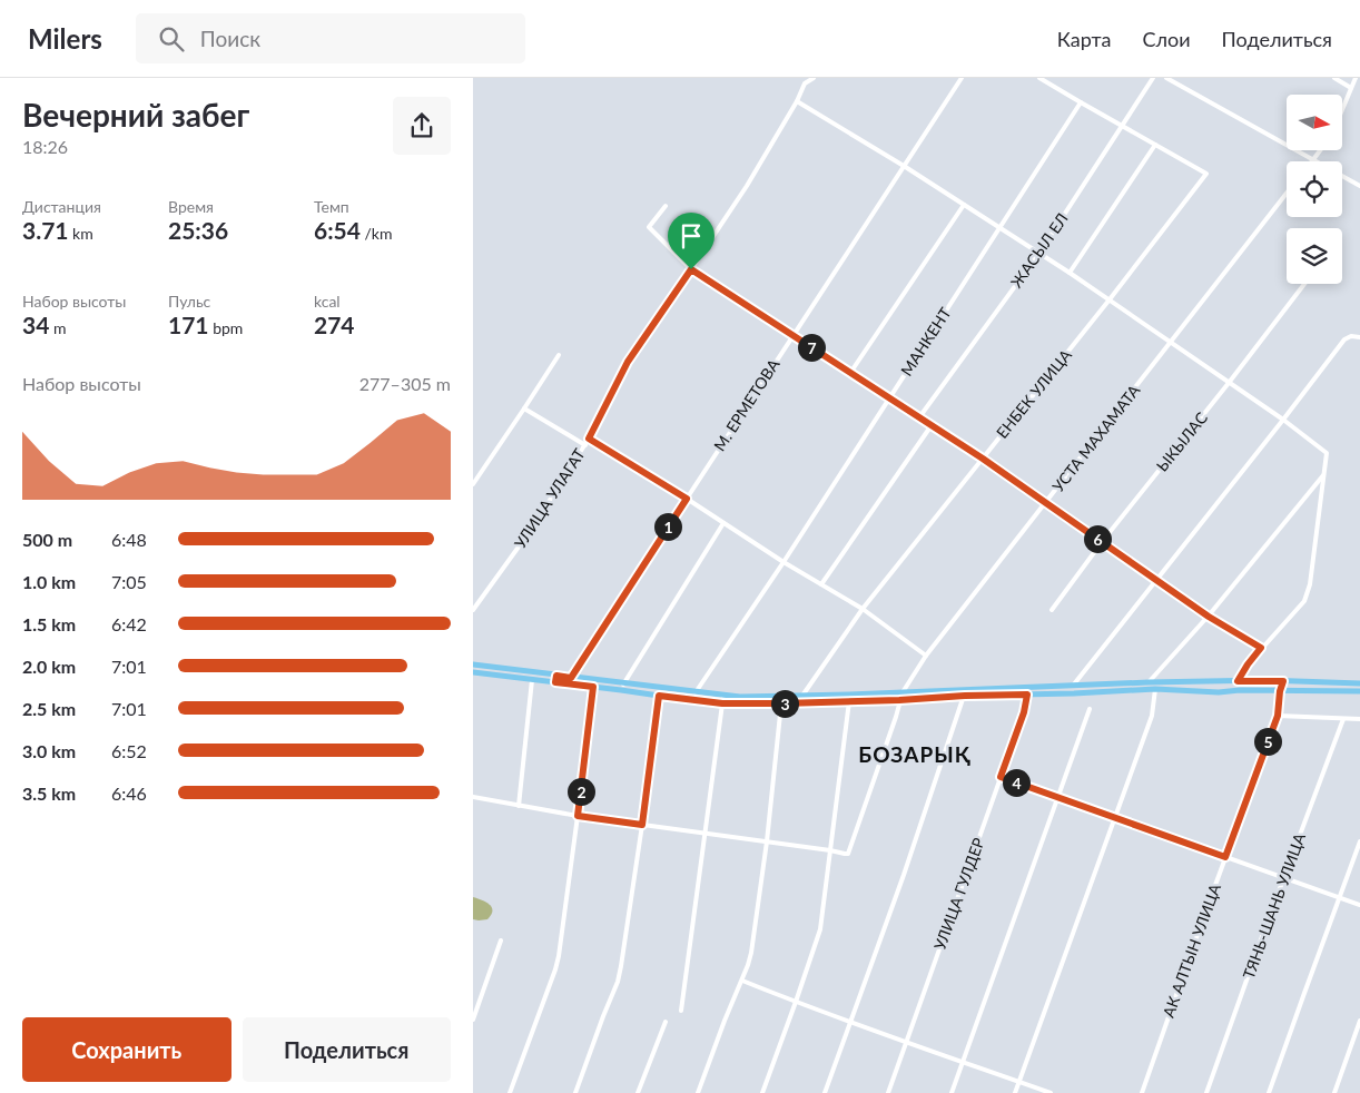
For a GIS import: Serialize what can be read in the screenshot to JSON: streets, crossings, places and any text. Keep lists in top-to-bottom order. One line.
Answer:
{"streets":{"street":["ЖАСЫЛ ЕЛ","МАНКЕНТ","ЕНБЕК УЛИЦА","М. ЕРМЕТОВА","УСТА МАХАМАТА","ЫКЫЛАС","УЛИЦА УЛАГАТ","УЛИЦА ГУЛДЕР","ТЯНЬ-ШАНЬ УЛИЦА","АК АЛТЫН УЛИЦА"]},"districts":["БОЗАРЫҚ"],"north":"right","page":{"header":"Milers","search":"Поиск","nav":["Карта","Слои","Поделиться"],"heading":["Вечерний забег","18:26"],"stats":[["Дистанция","3.71 km"],["Время","25:36"],["Темп","6:54 /km"],["Набор высоты","34 m"],["Пульс","171 bpm"],["kcal","274"]],"pins":["7","1","6","3","5","4","2"],"chart":["Набор высоты","277–305 m"],"list":[{"name":"500 m","note":"6:48"},{"name":"1.0 km","note":"7:05"},{"name":"1.5 km","note":"6:42"},{"name":"2.0 km","note":"7:01"},{"name":"2.5 km","note":"7:01"},{"name":"3.0 km","note":"6:52"},{"name":"3.5 km","note":"6:46"}],"buttons":["Сохранить","Поделиться"]}}
